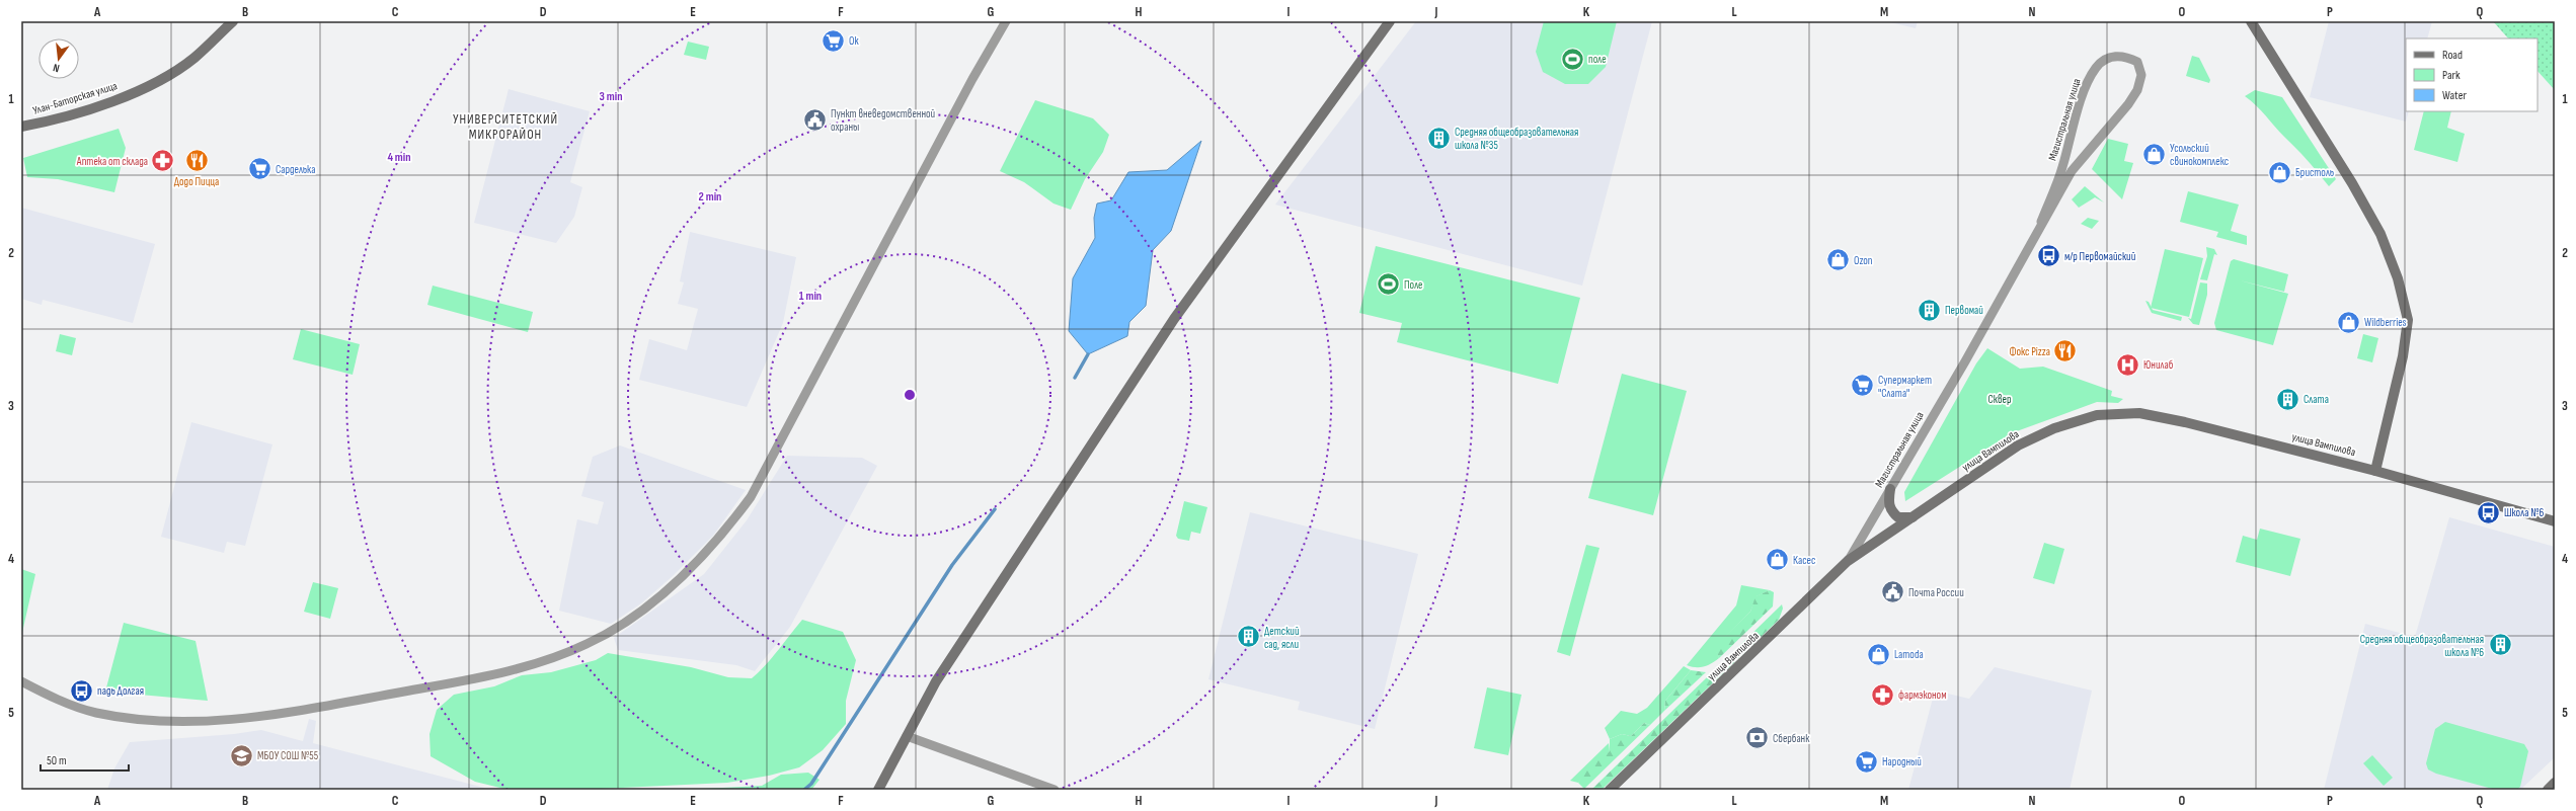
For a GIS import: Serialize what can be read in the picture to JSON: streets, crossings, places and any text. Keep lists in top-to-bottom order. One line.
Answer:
{"streets":{"street":["Улан-Баторская улица","Магистральная улица","улица Вампилова"]},"crossings":[["Магистральная улица","улица Вампилова"]],"districts":["УНИВЕРСИТЕТСКИЙ МИКРОРАЙОН"],"parks":["Сквер"],"places":{"supermarket":["Ok","Сарделька","Супермаркет \"Слата\"","Народный"],"sports":["поле","Поле"],"public building":["Пункт вневедомственной охраны","Почта России"],"building":["Средняя общеобразовательная школа №35","Первомай","Слата","Детский сад, ясли","Средняя общеобразовательная школа №6"],"shop":["Усольский свинокомплекс","Бристоль","Ozon","Wildberries","Касес","Lamoda"],"pharmacy":["Аптека от склада","фармэконом"],"restaurant":["Додо Пицца","Фокс Pizza"],"bus stop":["м/р Первомайский","Школа №6","падь Долгая"],"hospital":["Юнилаб"],"bank":["Сбербанк"],"school or university":["МБОУ СОШ №55"]},"legend":["Road","Park","Water"],"scale_bar":"50 m","north":"bottom","grid":{"columns":["A","B","C","D","E","F","G","H","I","J","K","L","M","N","O","P","Q"],"rows":["1","2","3","4","5"]},"rings":["3 min","4 min","2 min","1 min"]}
